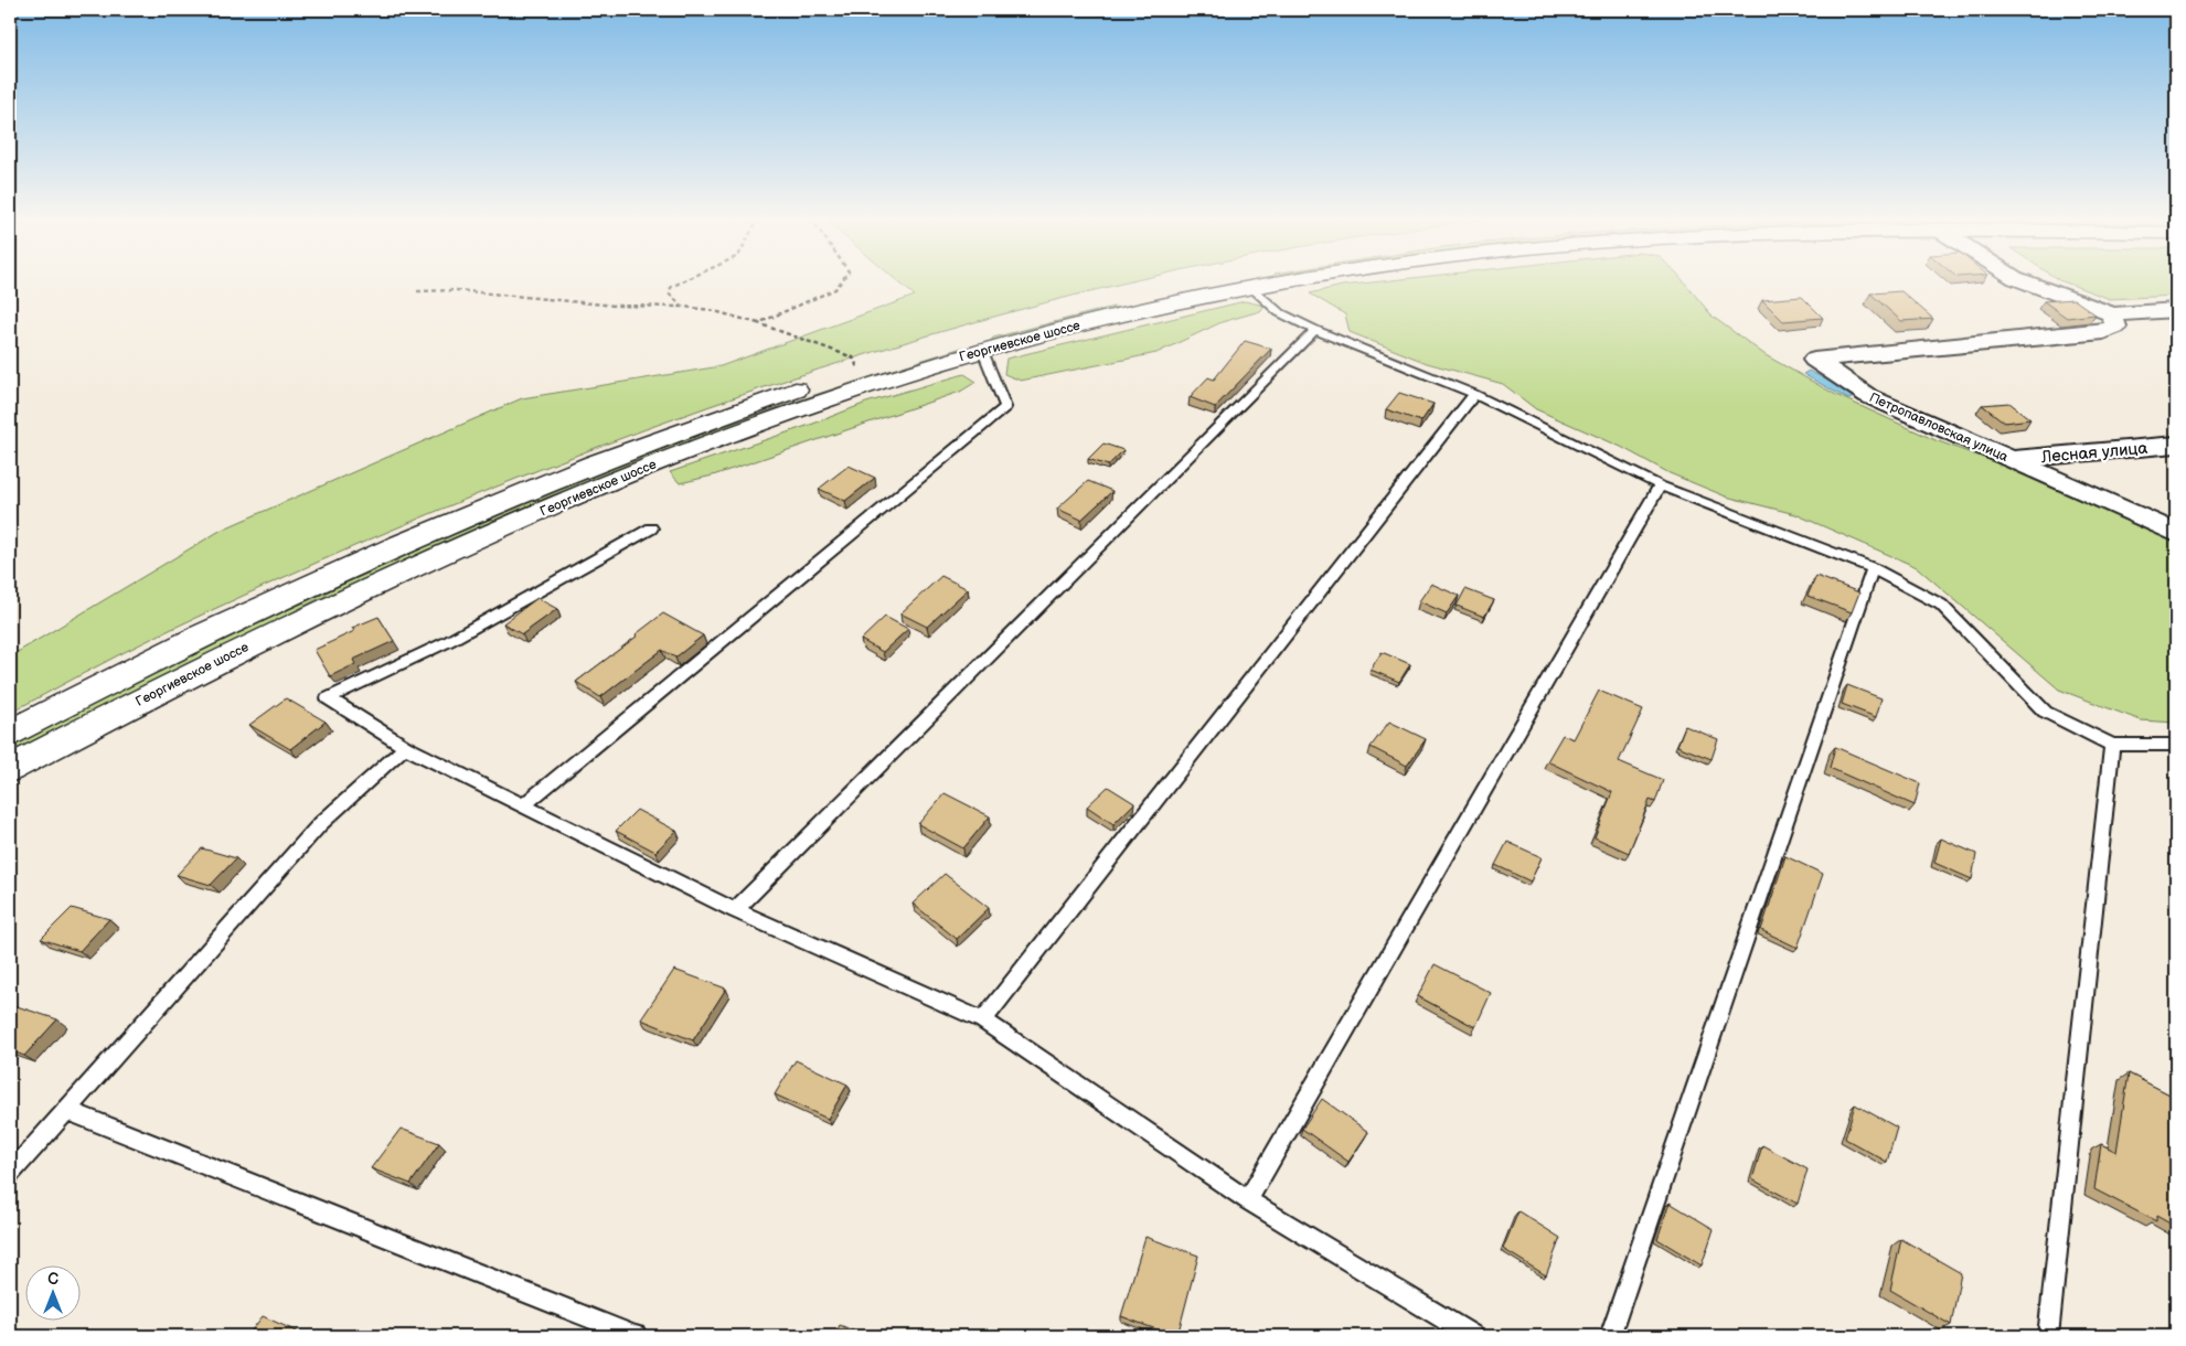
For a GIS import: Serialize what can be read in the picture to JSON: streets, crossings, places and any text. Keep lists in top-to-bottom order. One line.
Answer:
{"streets":{"main road":["Георгиевское шоссе"],"street":["Петропавловская улица","Лесная улица"]},"crossings":[["Петропавловская улица","Лесная улица"]],"north":"top"}
